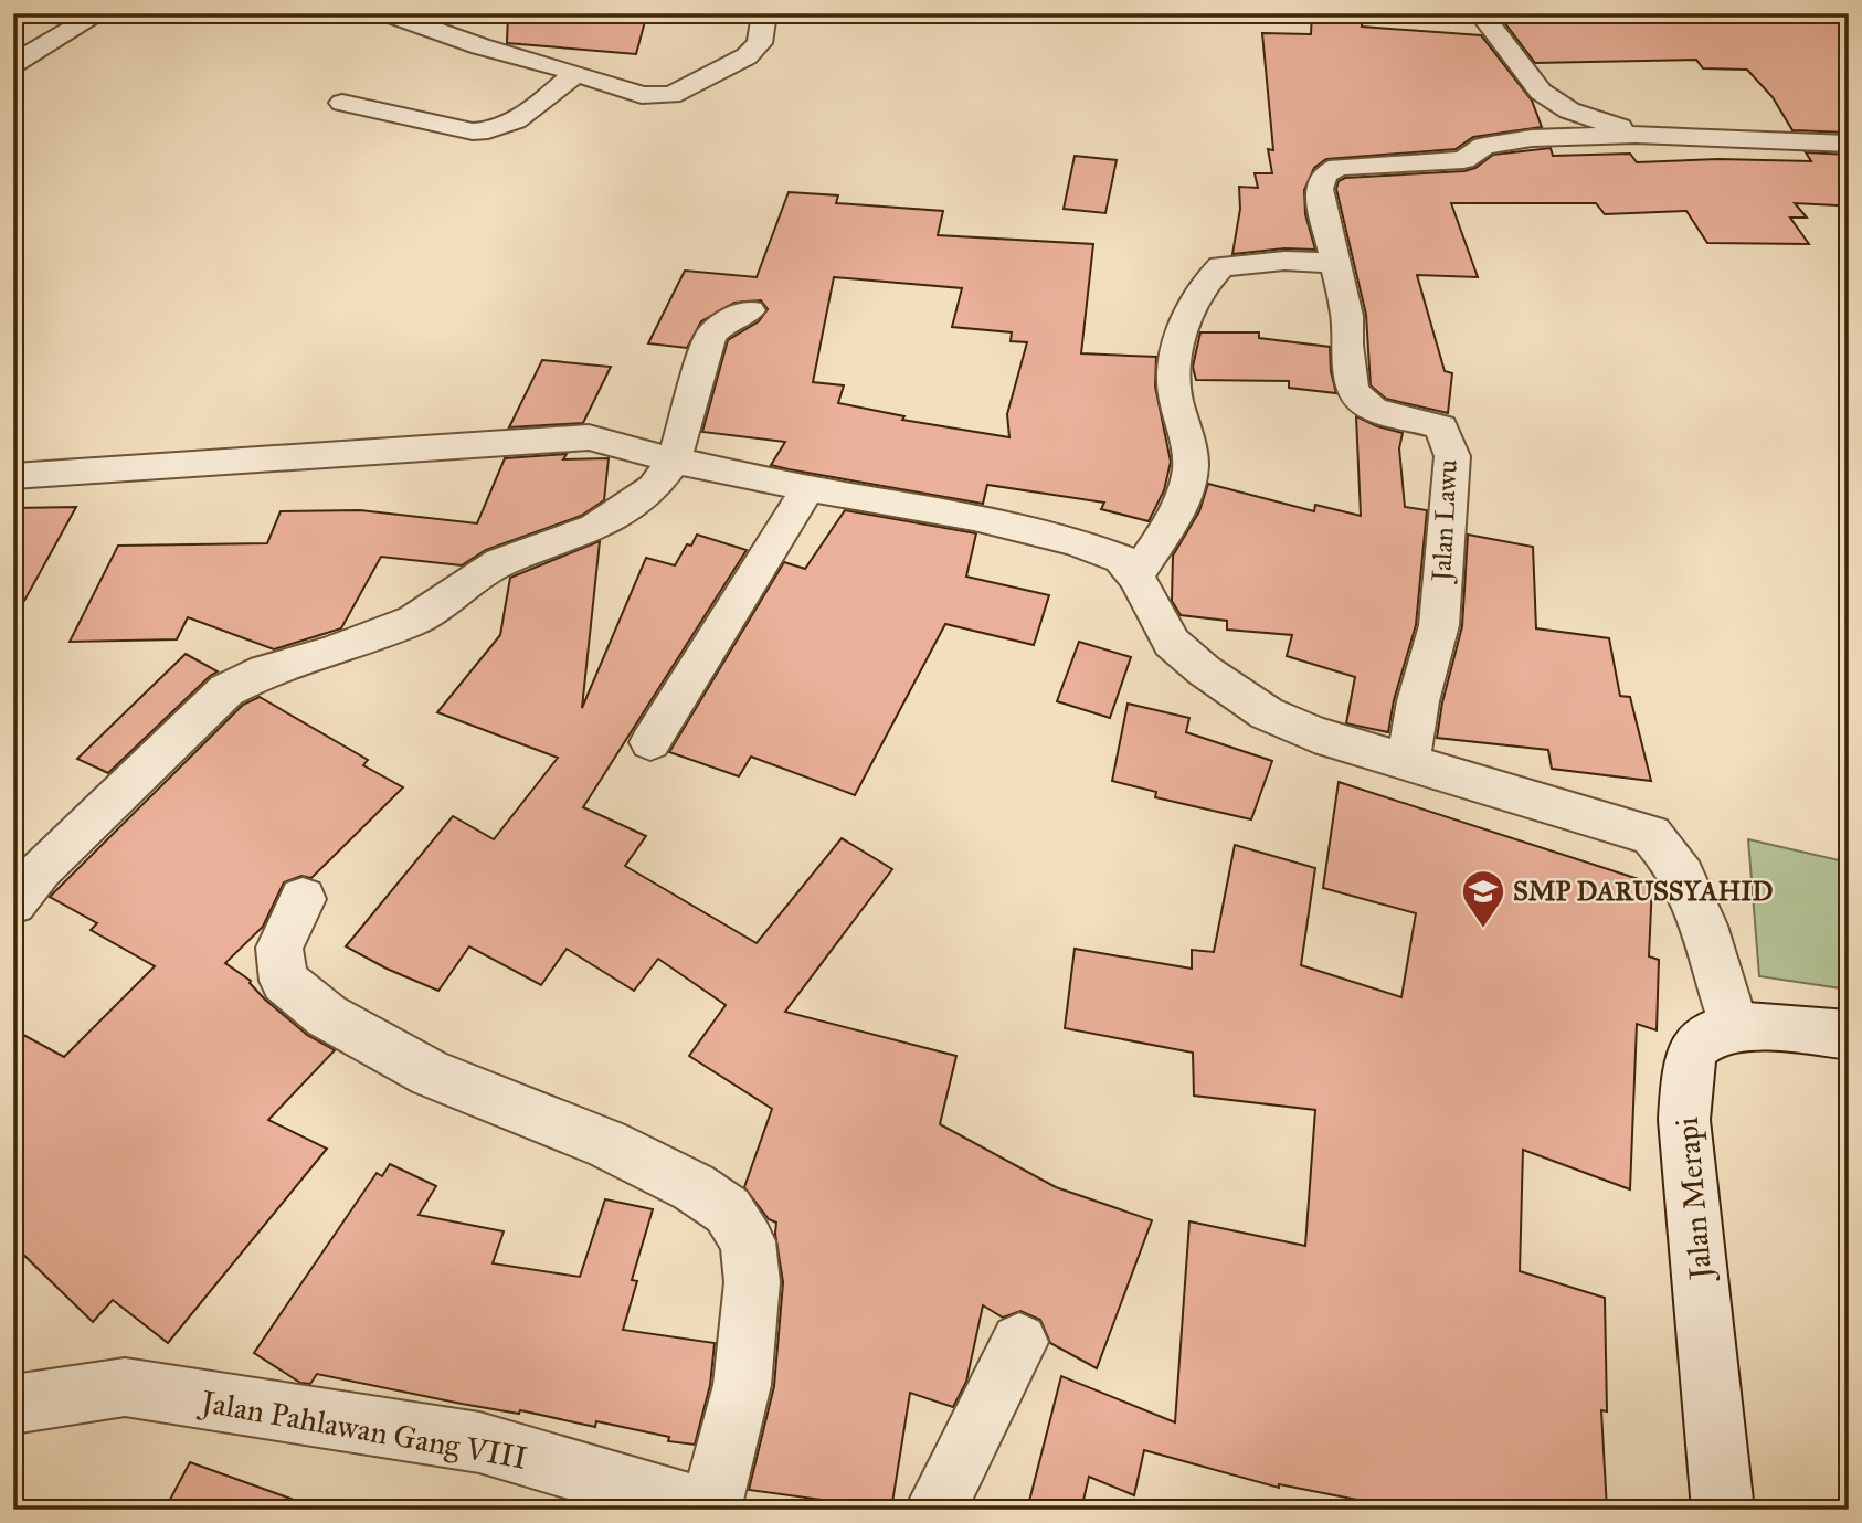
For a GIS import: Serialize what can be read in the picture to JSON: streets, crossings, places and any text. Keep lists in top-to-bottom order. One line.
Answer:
{"streets":{"street":["Jalan Lawu","Jalan Merapi","Jalan Pahlawan Gang VIII"]},"places":{"school or university":["SMP DARUSSYAHID"]}}
